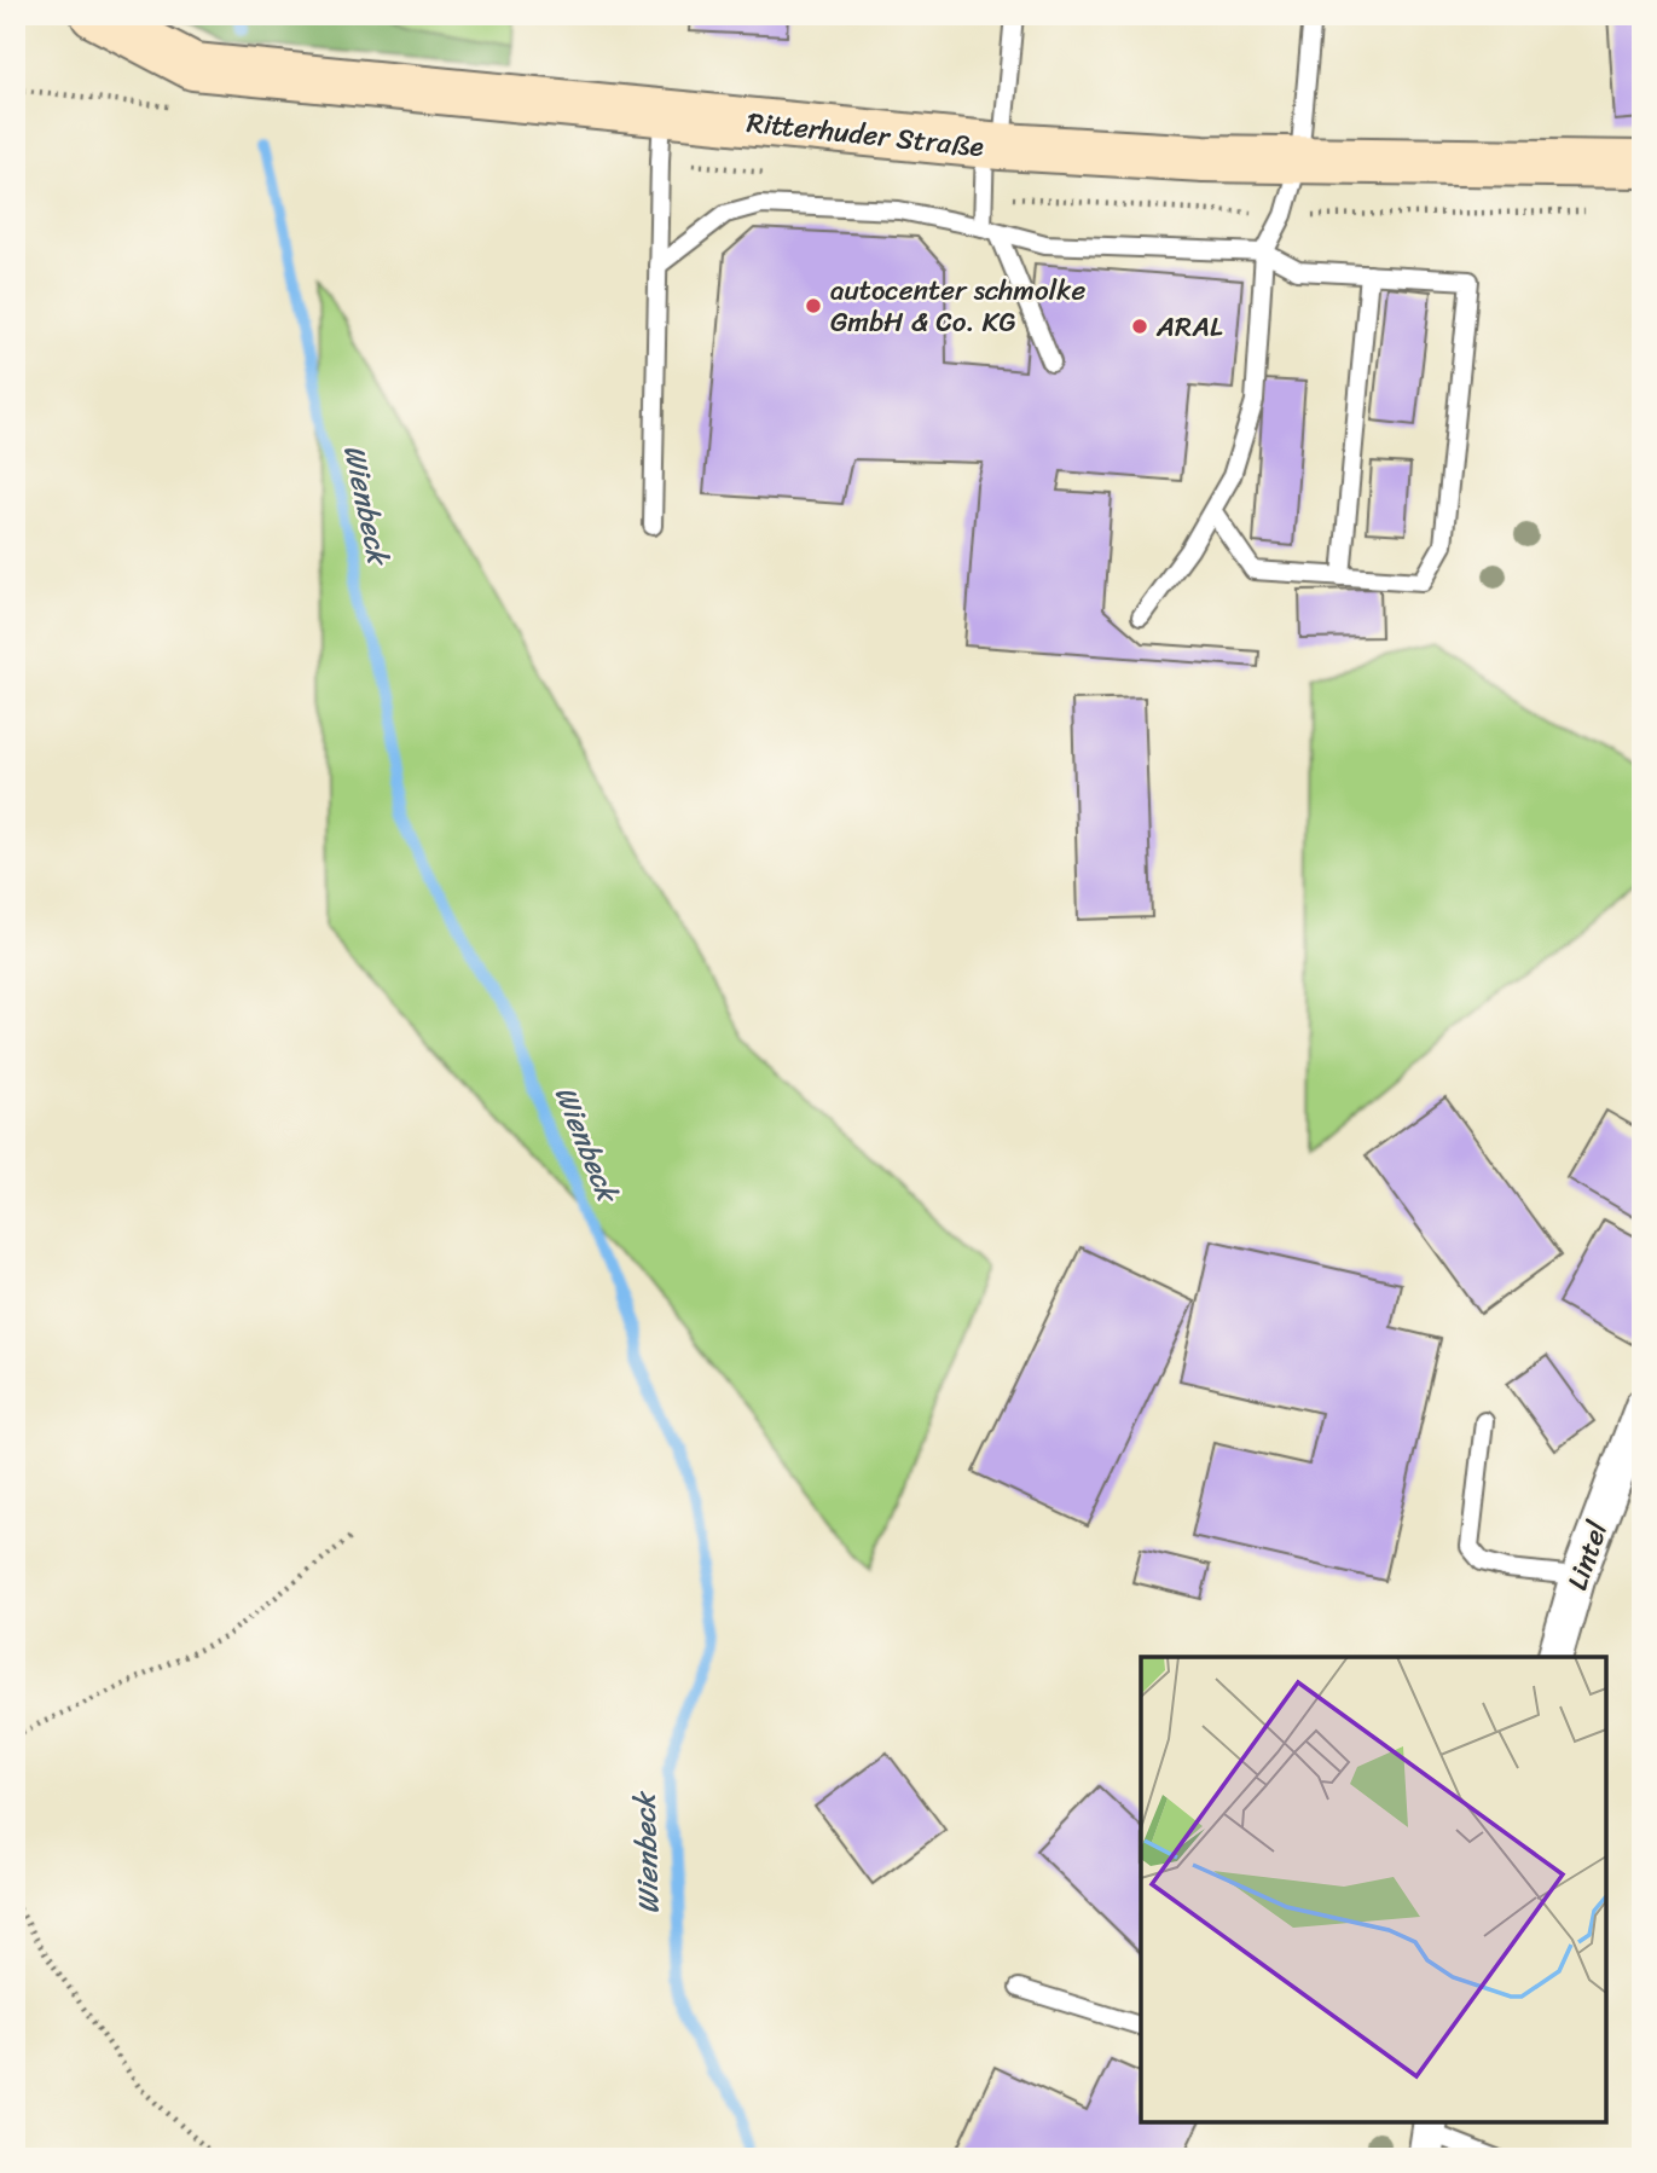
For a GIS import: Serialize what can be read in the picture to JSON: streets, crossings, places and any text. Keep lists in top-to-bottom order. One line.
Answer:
{"streets":{"street":["Ritterhuder Straße","Lintel"]},"water":["Wienbeck"],"places":["autocenter schmolke GmbH & Co. KG","ARAL"]}
